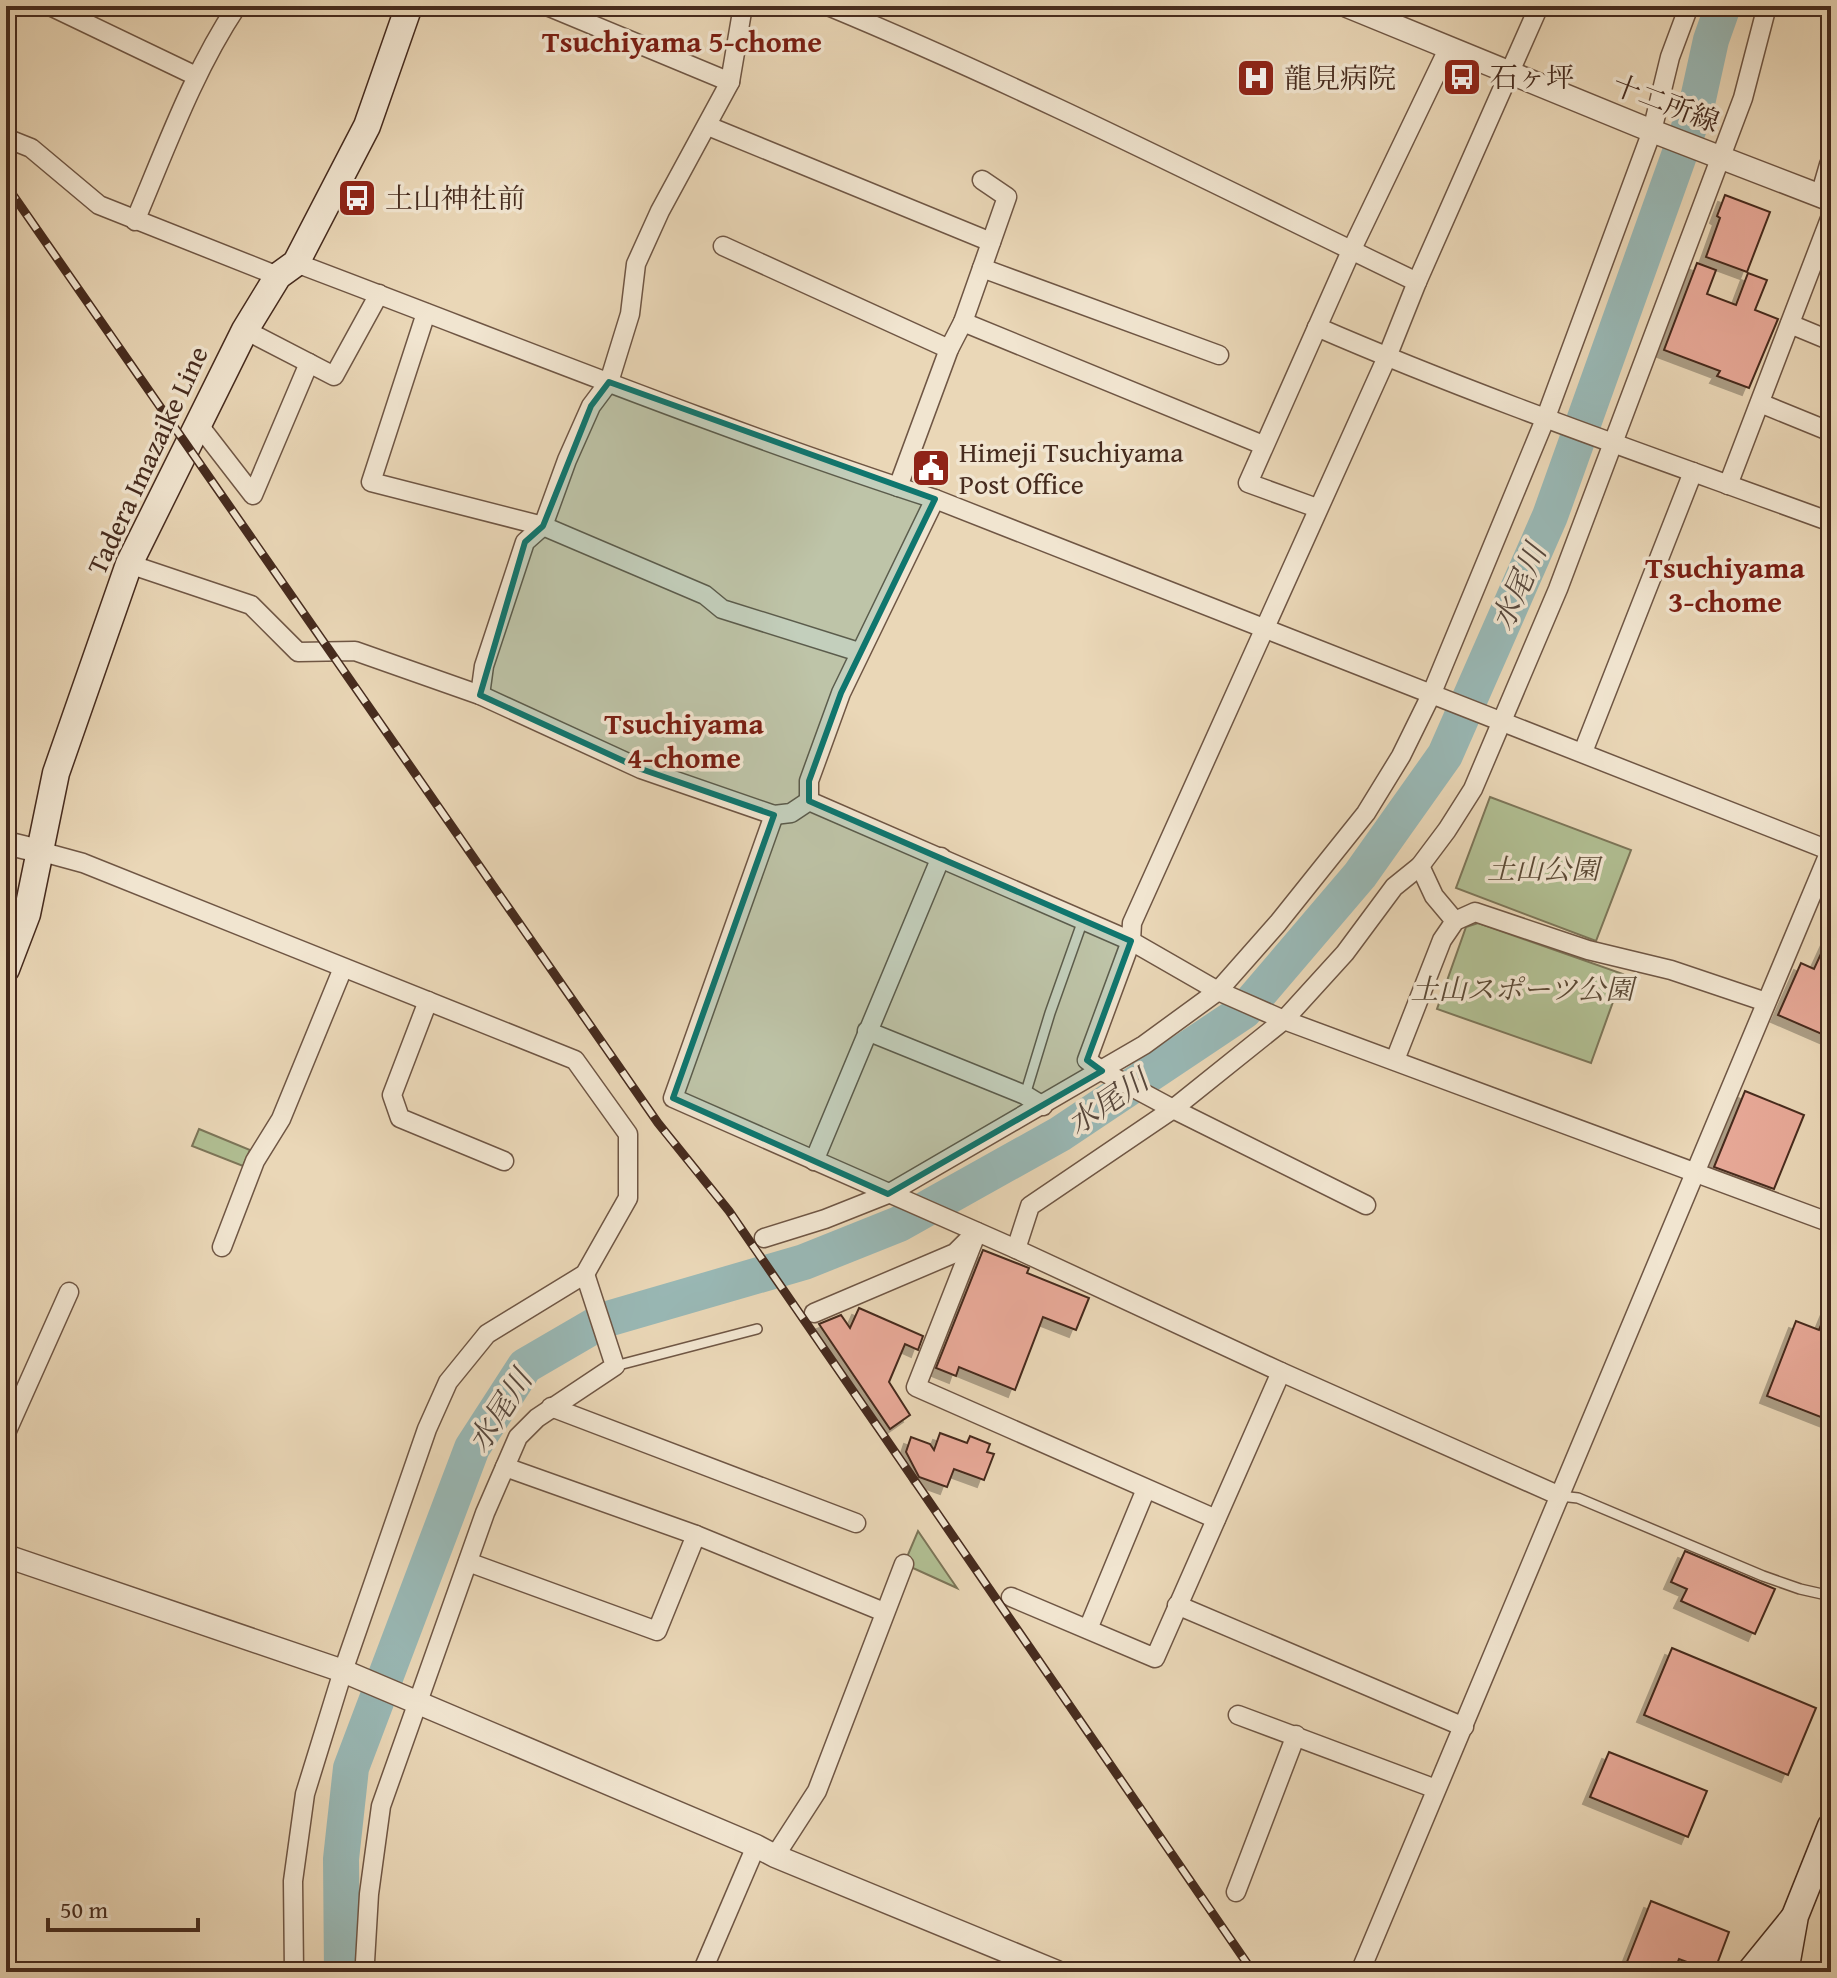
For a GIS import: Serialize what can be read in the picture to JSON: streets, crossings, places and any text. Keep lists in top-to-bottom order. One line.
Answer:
{"streets":{"main road":["Tadera Imazaike Line"],"street":["十二所線"]},"districts":["Tsuchiyama 5-chome","Tsuchiyama 3-chome","Tsuchiyama 4-chome"],"water":["水尾川"],"parks":["土山公園","土山スポーツ公園"],"places":{"bus stop":["石ヶ坪","土山神社前"],"hospital":["龍見病院"],"public building":["Himeji Tsuchiyama Post Office"]},"scale_bar":"50 m"}
